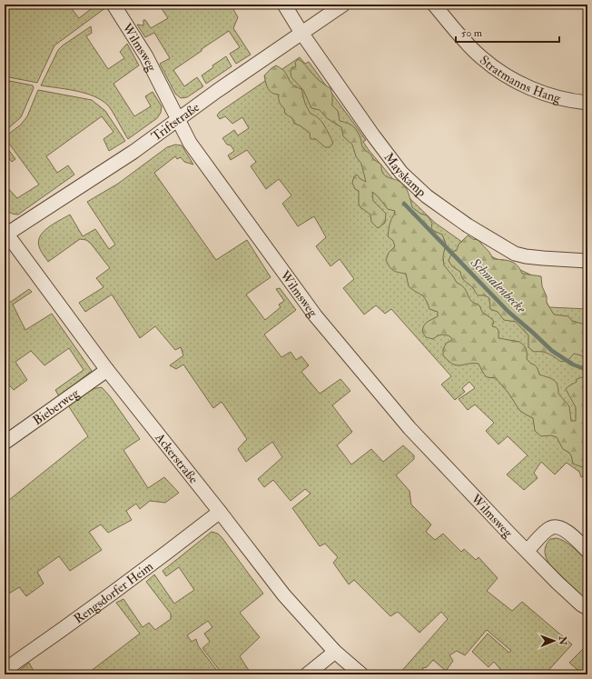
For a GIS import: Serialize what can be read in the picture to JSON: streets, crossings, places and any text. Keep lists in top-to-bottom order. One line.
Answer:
{"streets":{"street":["Wilmsweg","Stratmanns Hang","Triftstraße","Mayskamp","Bieberweg","Ackerstraße","Rengsdorfer Heim"]},"crossings":[["Wilmsweg","Triftstraße"],["Triftstraße","Mayskamp"],["Triftstraße","Ackerstraße"],["Bieberweg","Ackerstraße"],["Ackerstraße","Rengsdorfer Heim"]],"water":["Schmalenbecke"],"scale_bar":"50 m","north":"right"}
